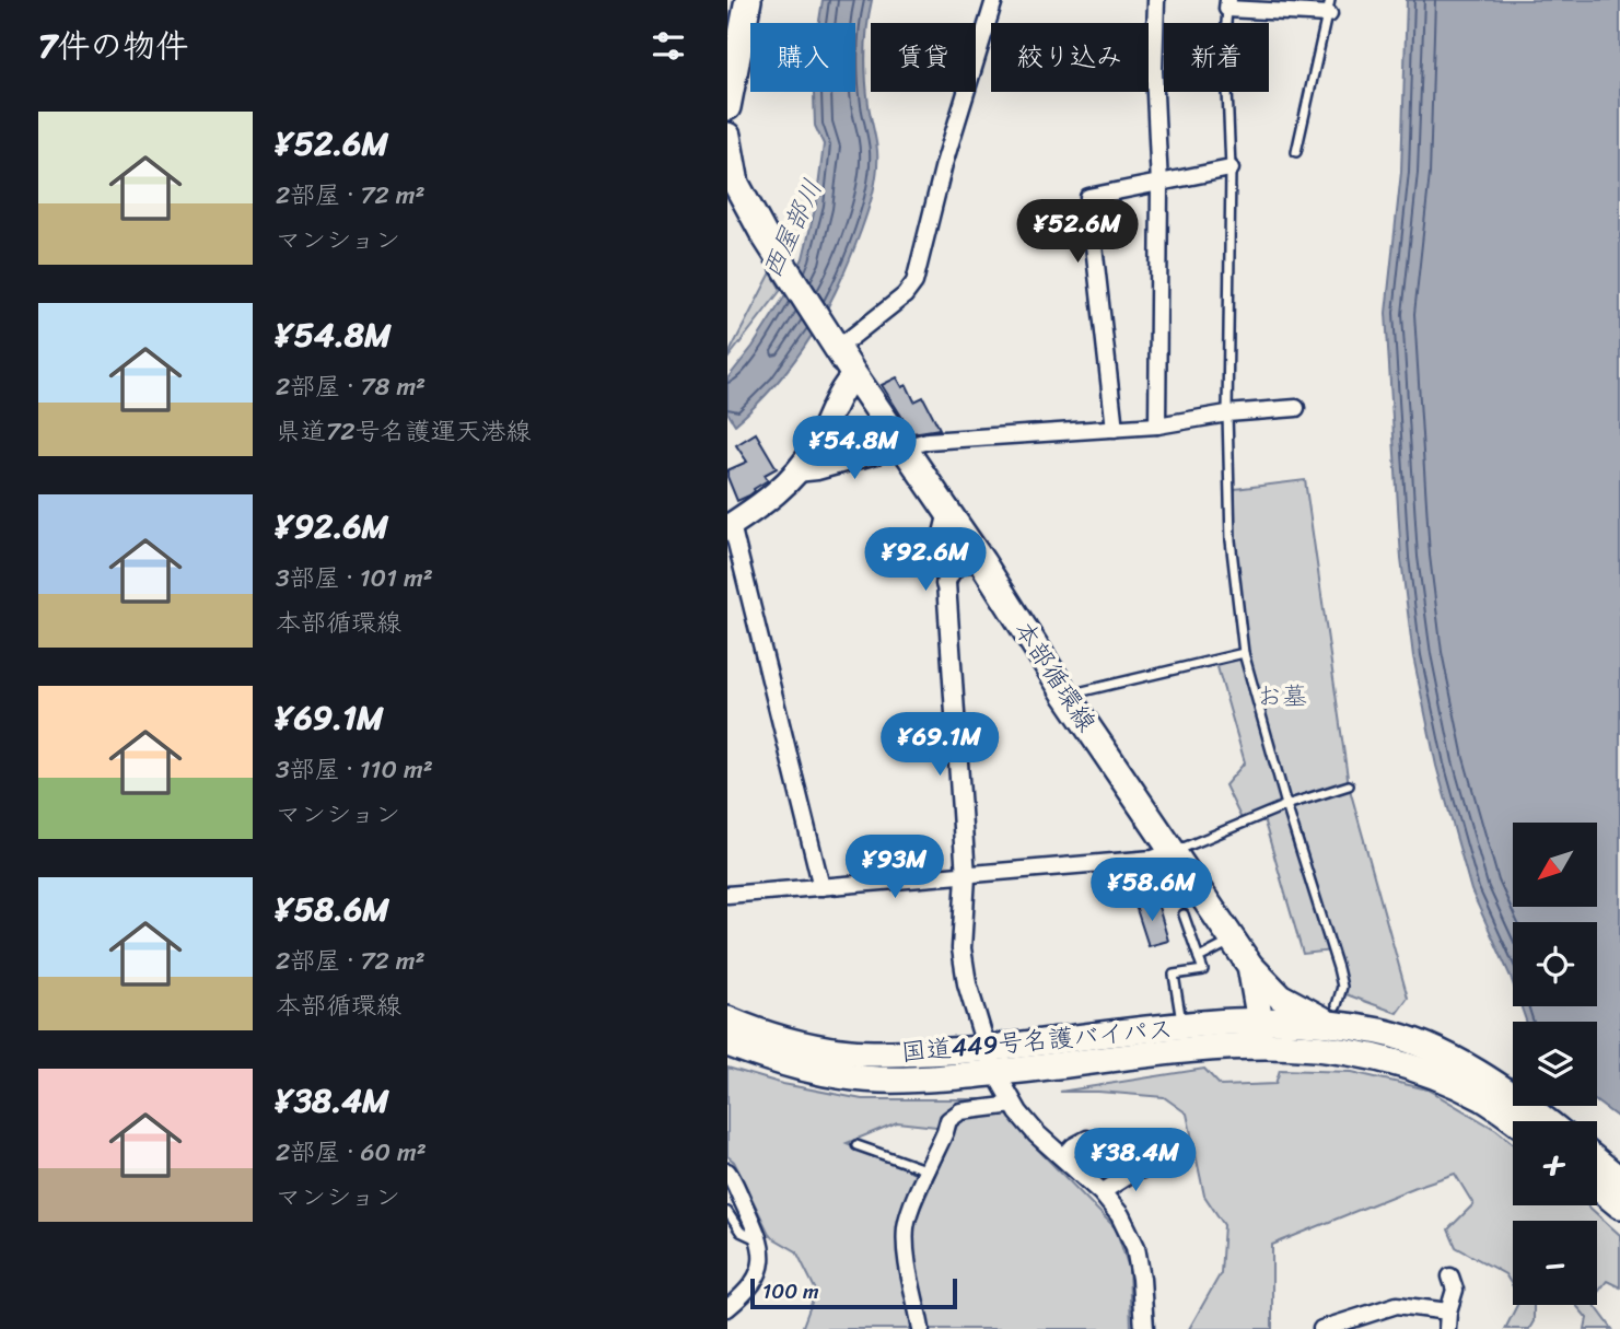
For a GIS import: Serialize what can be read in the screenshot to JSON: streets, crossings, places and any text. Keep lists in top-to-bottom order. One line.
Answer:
{"streets":{"highway":["本部循環線","国道449号名護バイパス"]},"crossings":[["本部循環線","国道449号名護バイパス"]],"water":["西屋部川"],"parks":["お墓"],"scale_bar":"100 m","north":"bottom left","page":{"heading":"7件の物件","chip":["購入","賃貸","絞り込み","新着"],"list":[{"name":"¥52.6M","note":"2部屋 · 72 m² · マンション"},{"name":"¥54.8M","note":"2部屋 · 78 m² · 県道72号名護運天港線"},{"name":"¥92.6M","note":"3部屋 · 101 m² · 本部循環線"},{"name":"¥69.1M","note":"3部屋 · 110 m² · マンション"},{"name":"¥58.6M","note":"2部屋 · 72 m² · 本部循環線"},{"name":"¥38.4M","note":"2部屋 · 60 m² · マンション"}],"price":["¥52.6M","¥54.8M","¥92.6M","¥69.1M","¥93M","¥58.6M","¥38.4M"],"map_buttons":["+","−"],"scale":"100 m"}}
